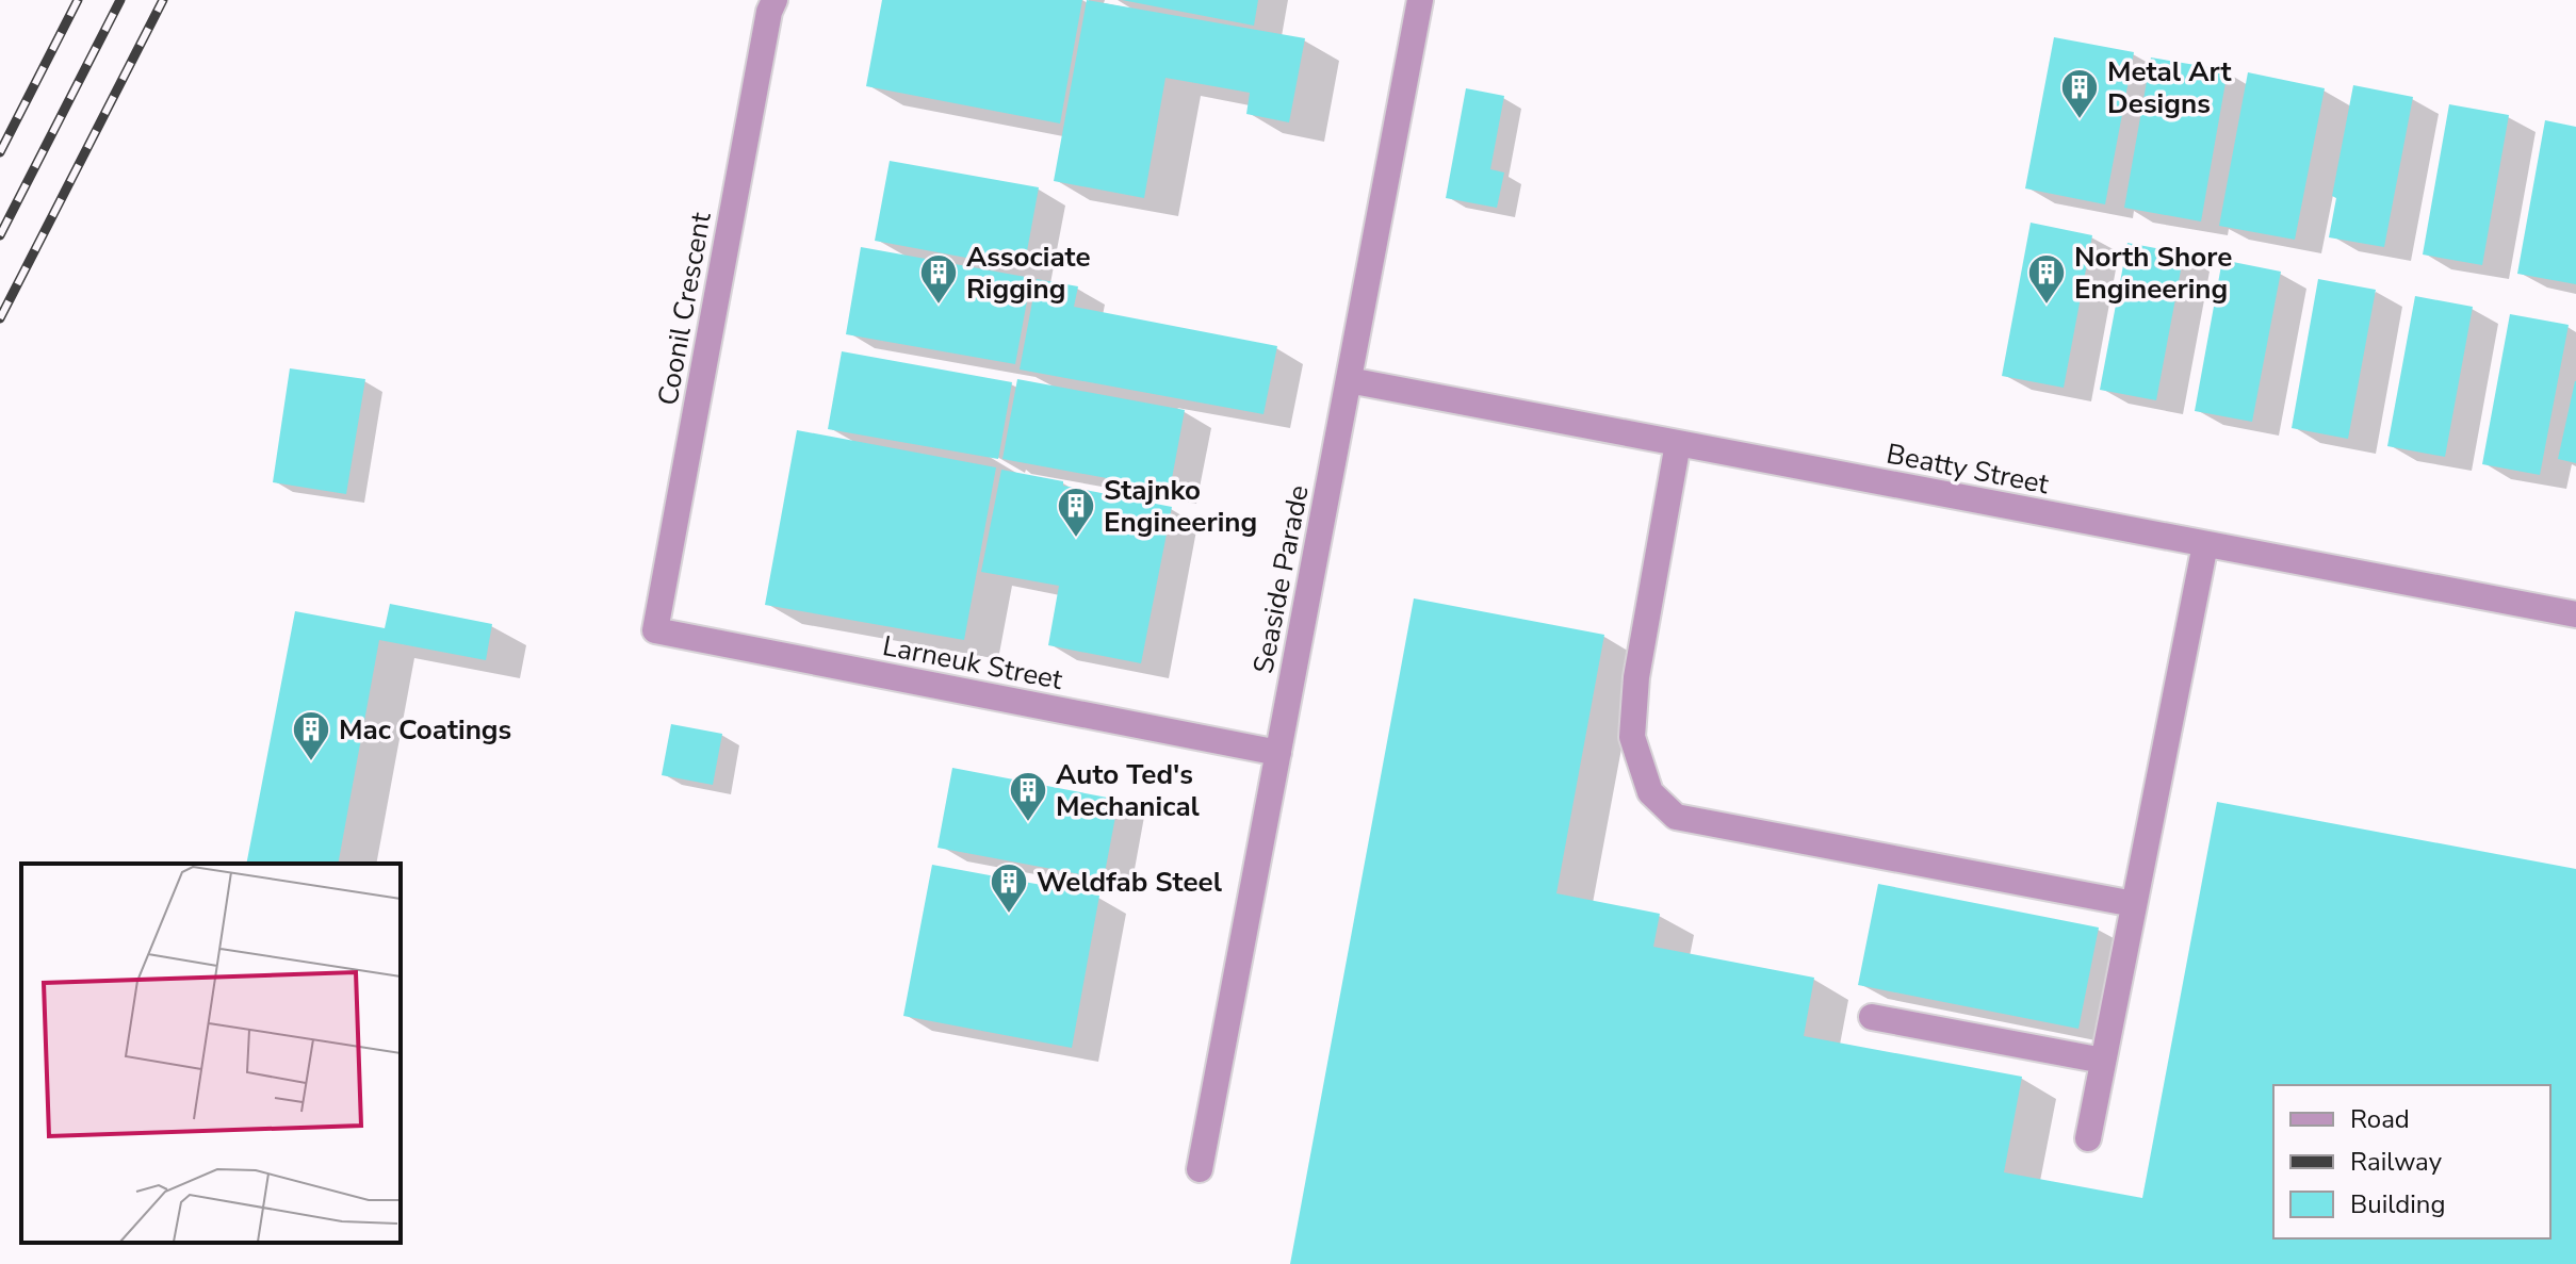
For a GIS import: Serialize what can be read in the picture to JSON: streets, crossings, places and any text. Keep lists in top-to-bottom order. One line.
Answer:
{"streets":{"street":["Coonil Crescent","Beatty Street","Seaside Parade","Larneuk Street"]},"crossings":[["Coonil Crescent","Larneuk Street"],["Beatty Street","Seaside Parade"],["Seaside Parade","Larneuk Street"]],"places":{"building":["Metal Art Designs","Associate Rigging","North Shore Engineering","Stajnko Engineering","Mac Coatings","Auto Ted's Mechanical","Weldfab Steel"]},"legend":["Road","Railway","Building"]}
